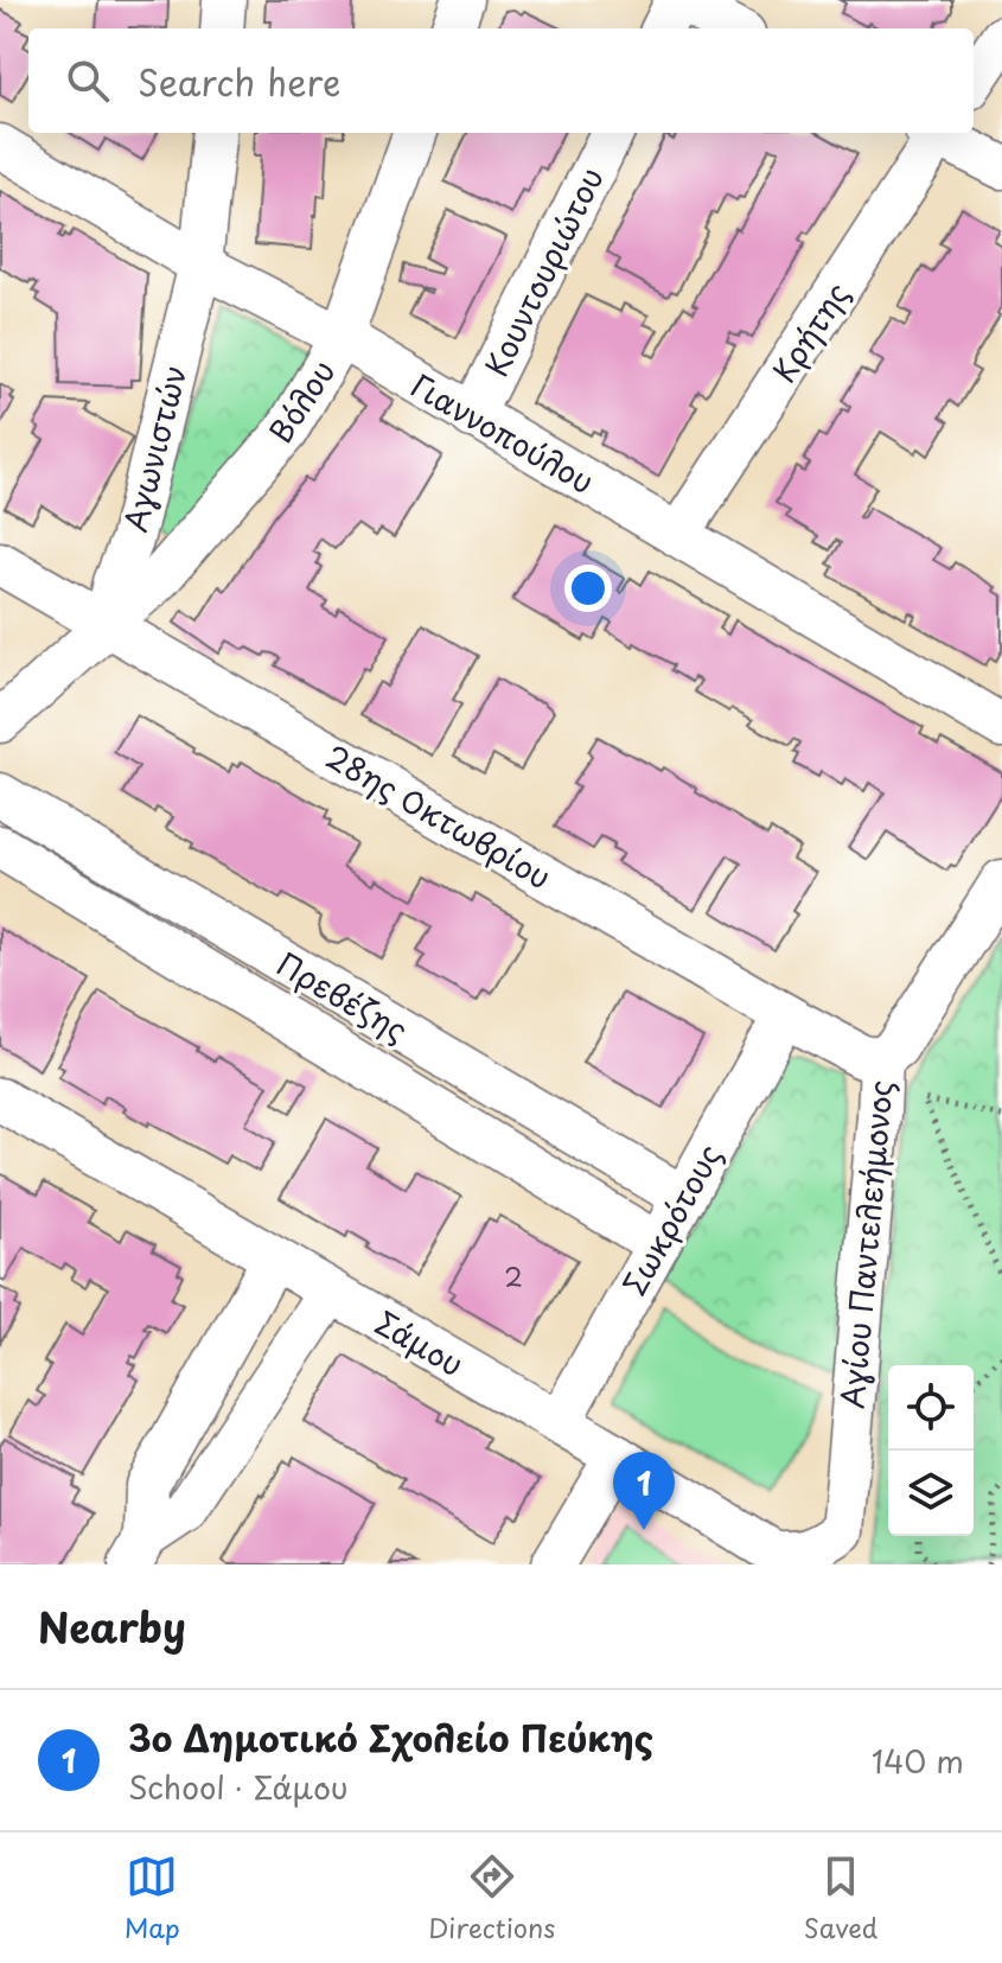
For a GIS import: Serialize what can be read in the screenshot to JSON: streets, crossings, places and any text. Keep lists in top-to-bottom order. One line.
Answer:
{"streets":{"street":["Κουντουριώτου","Κρήτης","Βόλου","Γιαννοπούλου","Αγωνιστών","28ης Οκτωβρίου","Πρεβέζης","Σωκρότους","Αγίου Παντελεήμονος","Σάμου"]},"crossings":[["Κουντουριώτου","Γιαννοπούλου"],["Κρήτης","Γιαννοπούλου"],["Βόλου","Γιαννοπούλου"],["Βόλου","Αγωνιστών"],["Βόλου","28ης Οκτωβρίου"],["Γιαννοπούλου","Αγωνιστών"],["Αγωνιστών","28ης Οκτωβρίου"],["28ης Οκτωβρίου","Σωκρότους"],["28ης Οκτωβρίου","Αγίου Παντελεήμονος"],["Πρεβέζης","Σωκρότους"],["Σωκρότους","Σάμου"],["Αγίου Παντελεήμονος","Σάμου"]],"house_numbers":["2"],"page":{"search":"Search here","pins":"1","heading":"Nearby","list":[{"mark":"1","name":"3ο Δημοτικό Σχολείο Πεύκης","note":"School · Σάμου","value":"140 m"}],"nav":["Map","Directions","Saved"]}}
